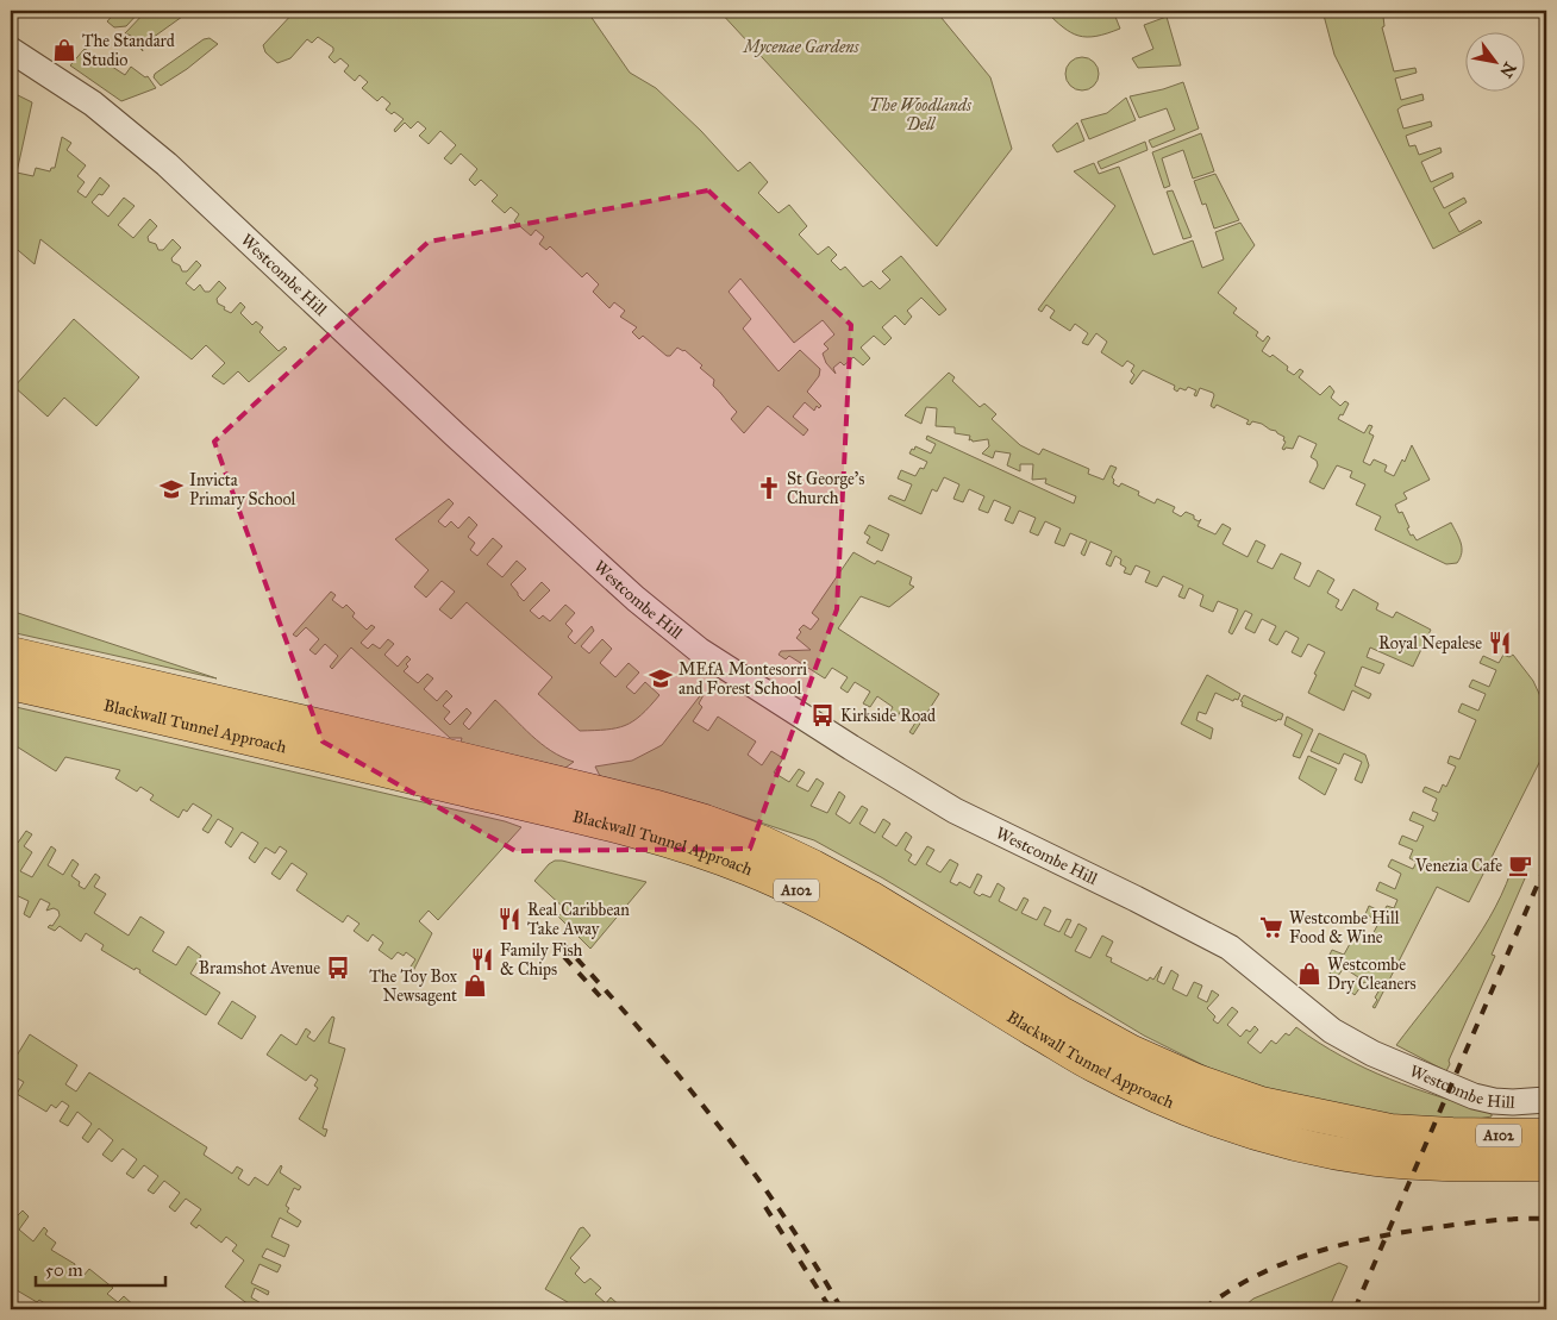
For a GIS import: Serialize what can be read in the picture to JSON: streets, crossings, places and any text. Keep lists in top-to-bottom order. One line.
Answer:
{"streets":{"highway":["Blackwall Tunnel Approach","A102"],"street":["Westcombe Hill"]},"parks":["Mycenae Gardens","The Woodlands Dell"],"places":{"shop":["The Standard Studio","Westcombe Dry Cleaners","The Toy Box Newsagent"],"church":["St George's Church"],"school or university":["Invicta Primary School","MEfA Montesorri and Forest School"],"restaurant":["Royal Nepalese","Real Caribbean Take Away","Family Fish & Chips"],"bus stop":["Kirkside Road","Bramshot Avenue"],"cafe":["Venezia Cafe"],"supermarket":["Westcombe Hill Food & Wine"]},"scale_bar":"50 m","north":"bottom right"}
